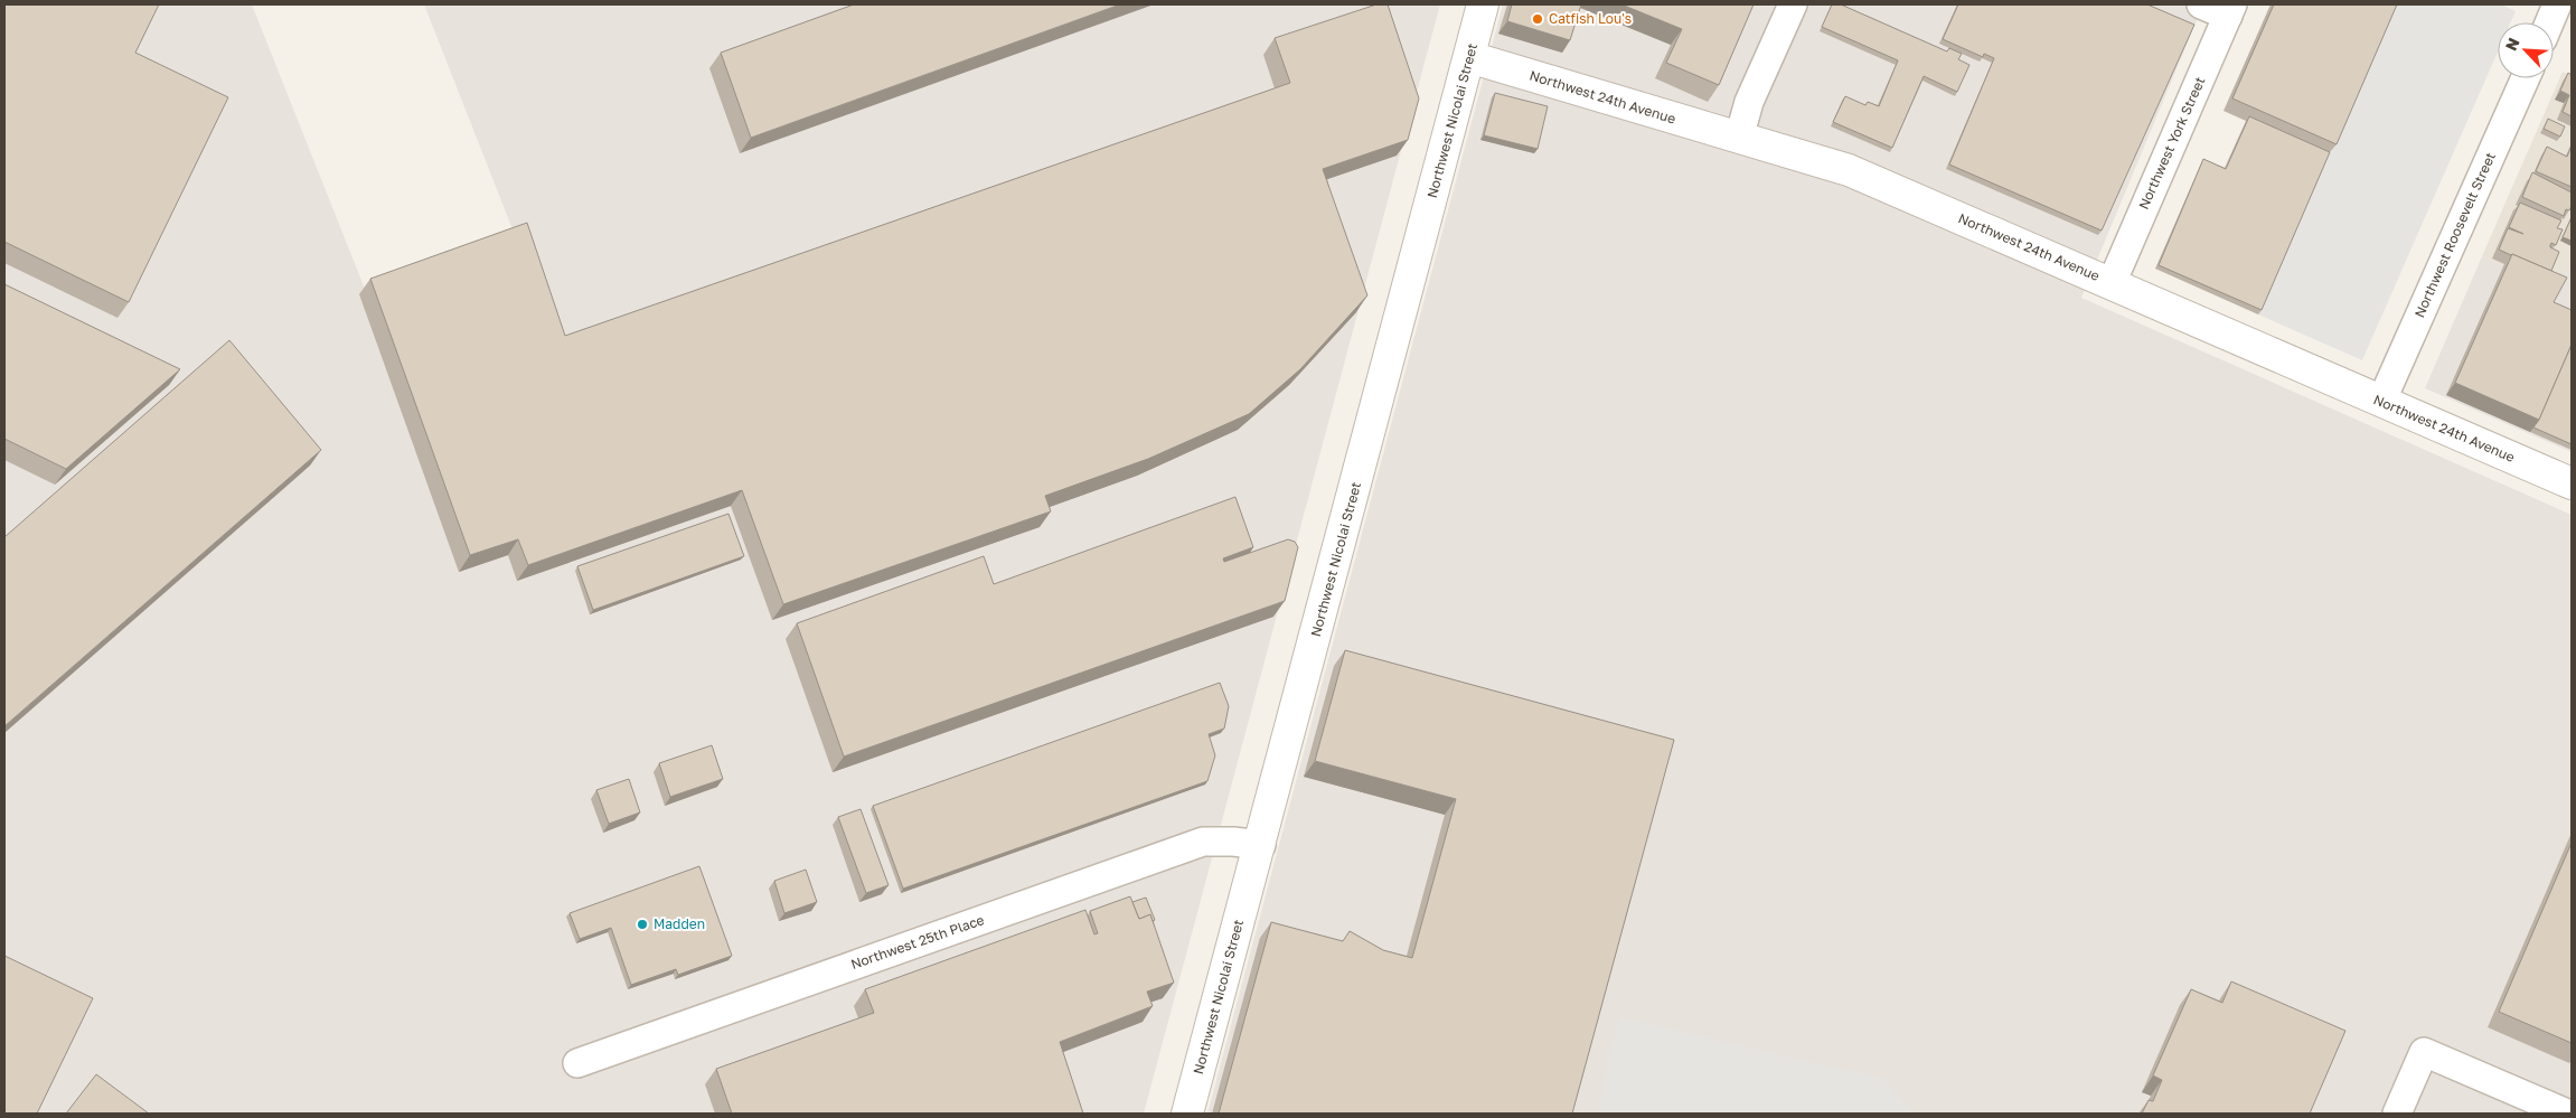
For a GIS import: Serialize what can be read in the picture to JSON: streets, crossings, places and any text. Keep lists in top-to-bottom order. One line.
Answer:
{"streets":{"street":["Northwest 24th Avenue","Northwest Nicolai Street","Northwest York Street","Northwest Roosevelt Street","Northwest 25th Place"]},"crossings":[["Northwest 24th Avenue","Northwest Nicolai Street"],["Northwest 24th Avenue","Northwest York Street"],["Northwest 24th Avenue","Northwest Roosevelt Street"],["Northwest Nicolai Street","Northwest 25th Place"]],"places":["Catfish Lou's","Madden"],"north":"top left"}
